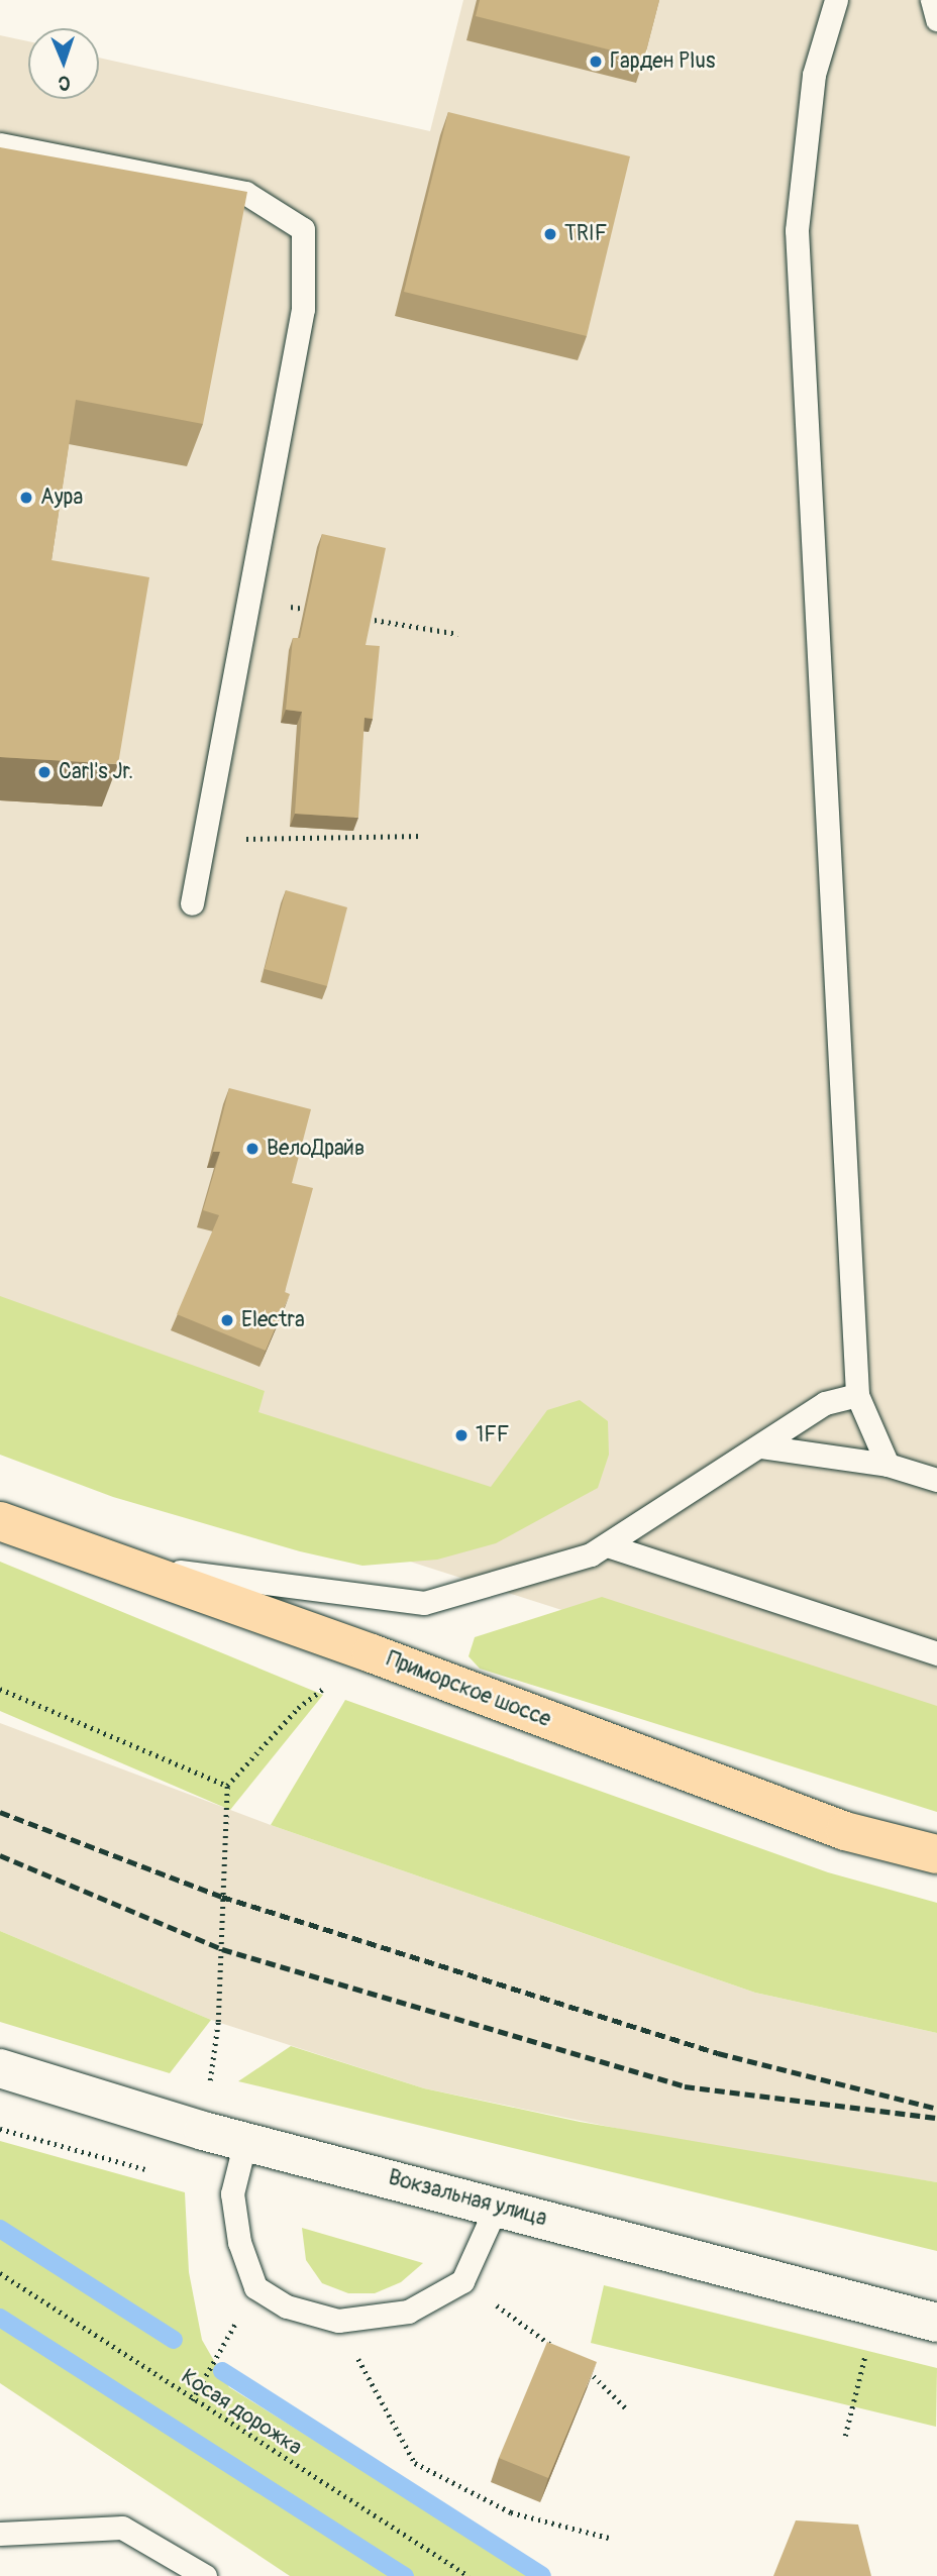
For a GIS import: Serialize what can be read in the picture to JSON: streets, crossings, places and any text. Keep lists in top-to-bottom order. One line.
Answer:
{"streets":{"main road":["Приморское шоссе"],"street":["Вокзальная улица"],"path":["Косая дорожка"]},"places":["Гарден Plus","TRIF","Аура","Carl's Jr.","ВелоДрайв","Electra","1FF"],"north":"bottom"}
